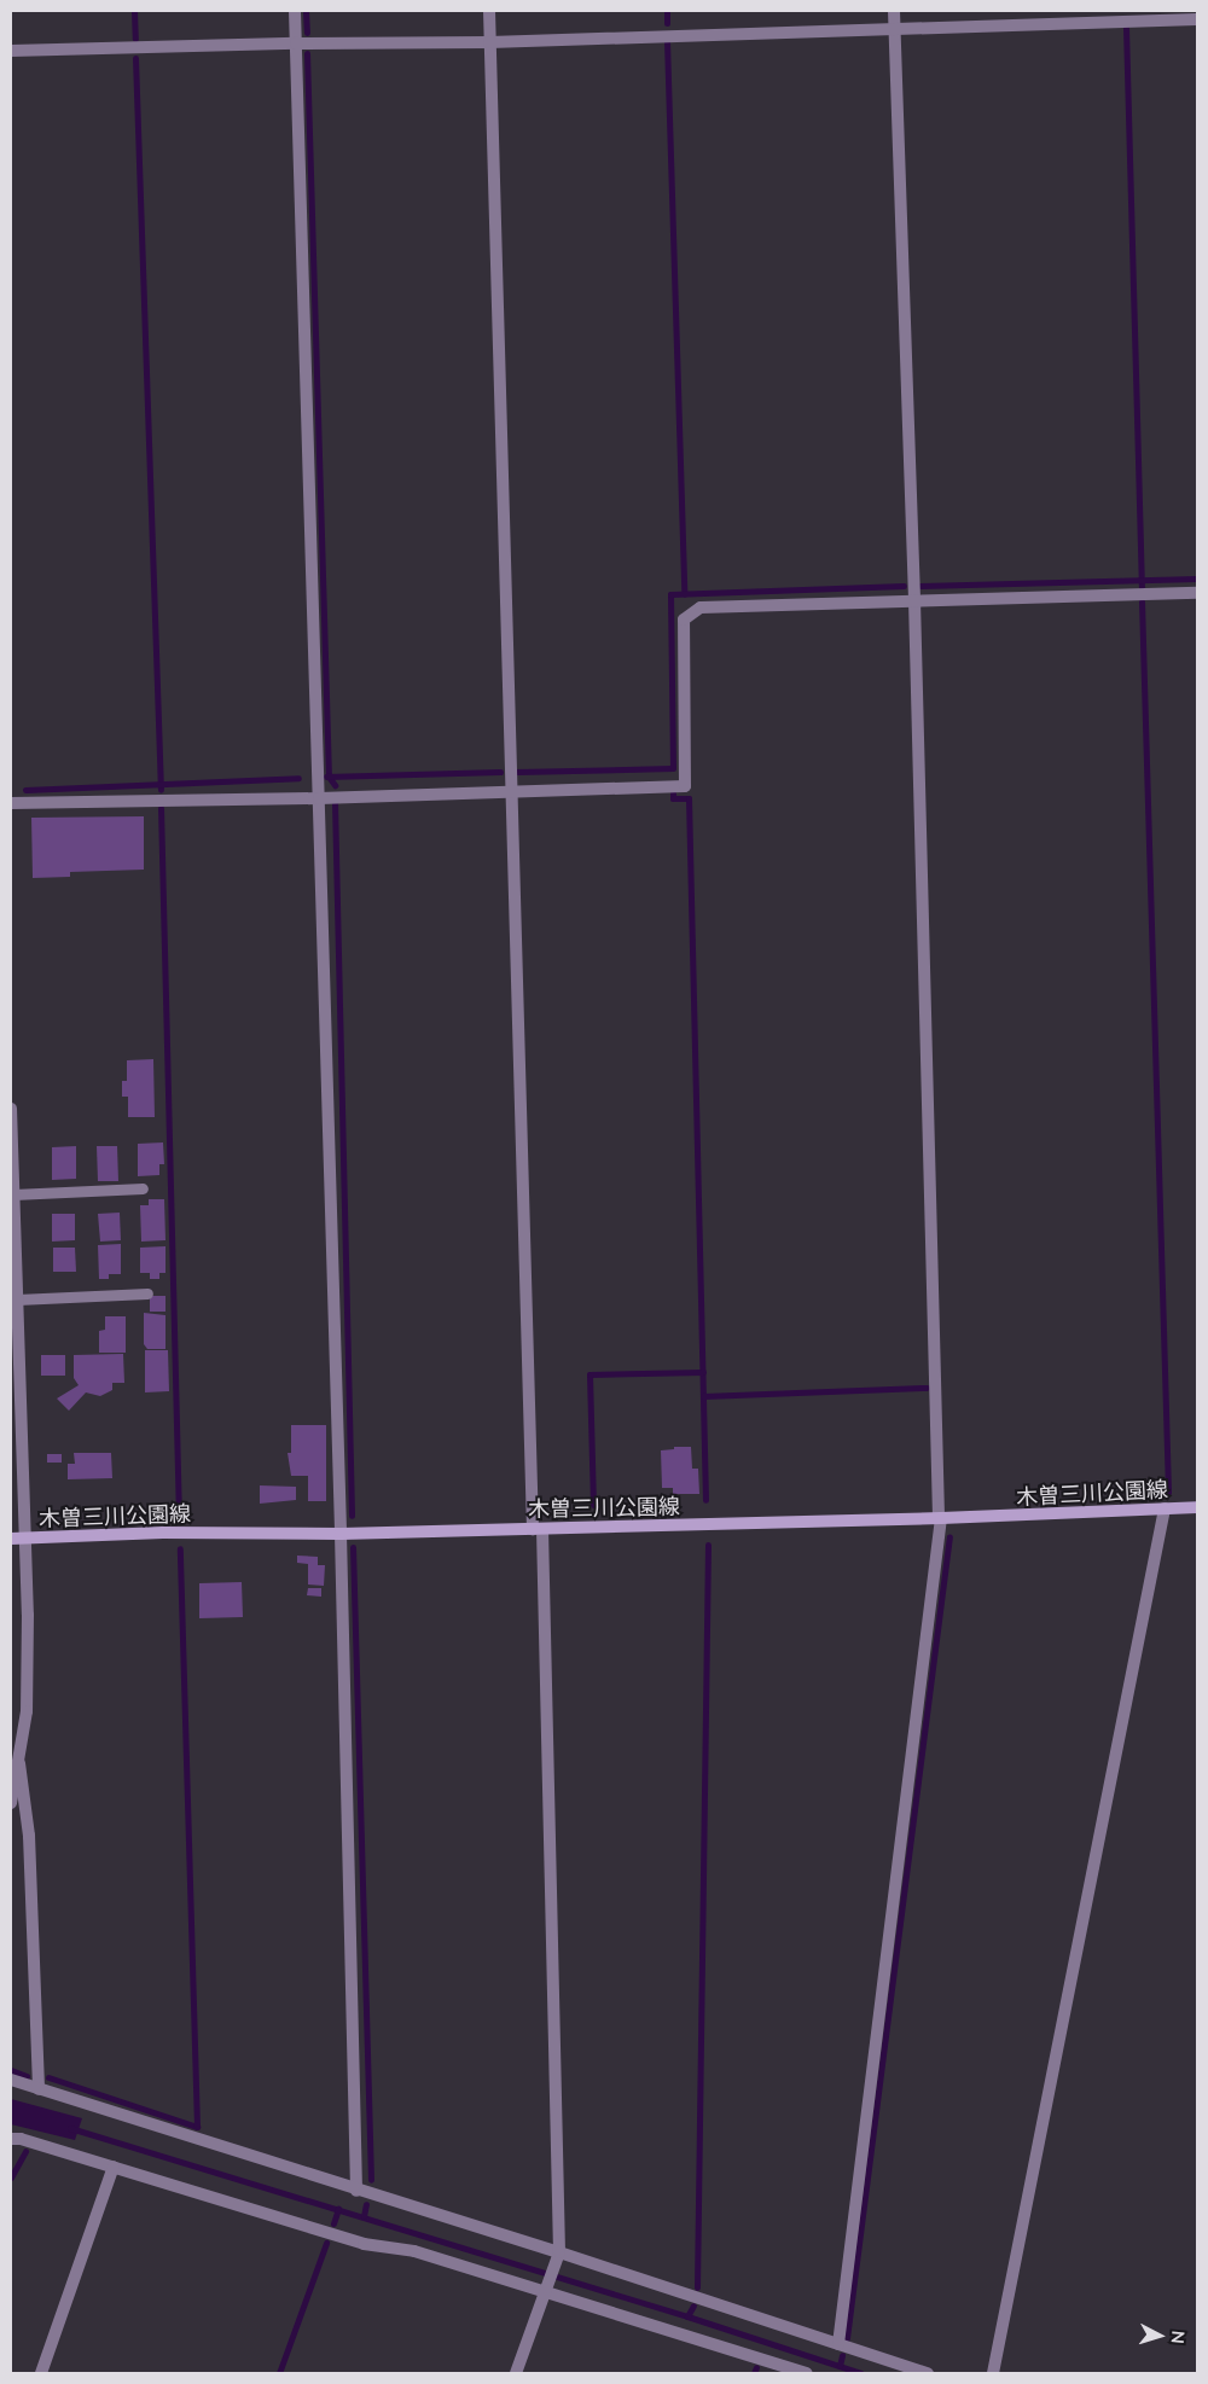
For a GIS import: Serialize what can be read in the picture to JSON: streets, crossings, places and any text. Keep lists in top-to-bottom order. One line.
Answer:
{"streets":{"main road":["木曽三川公園線"]},"north":"right"}
